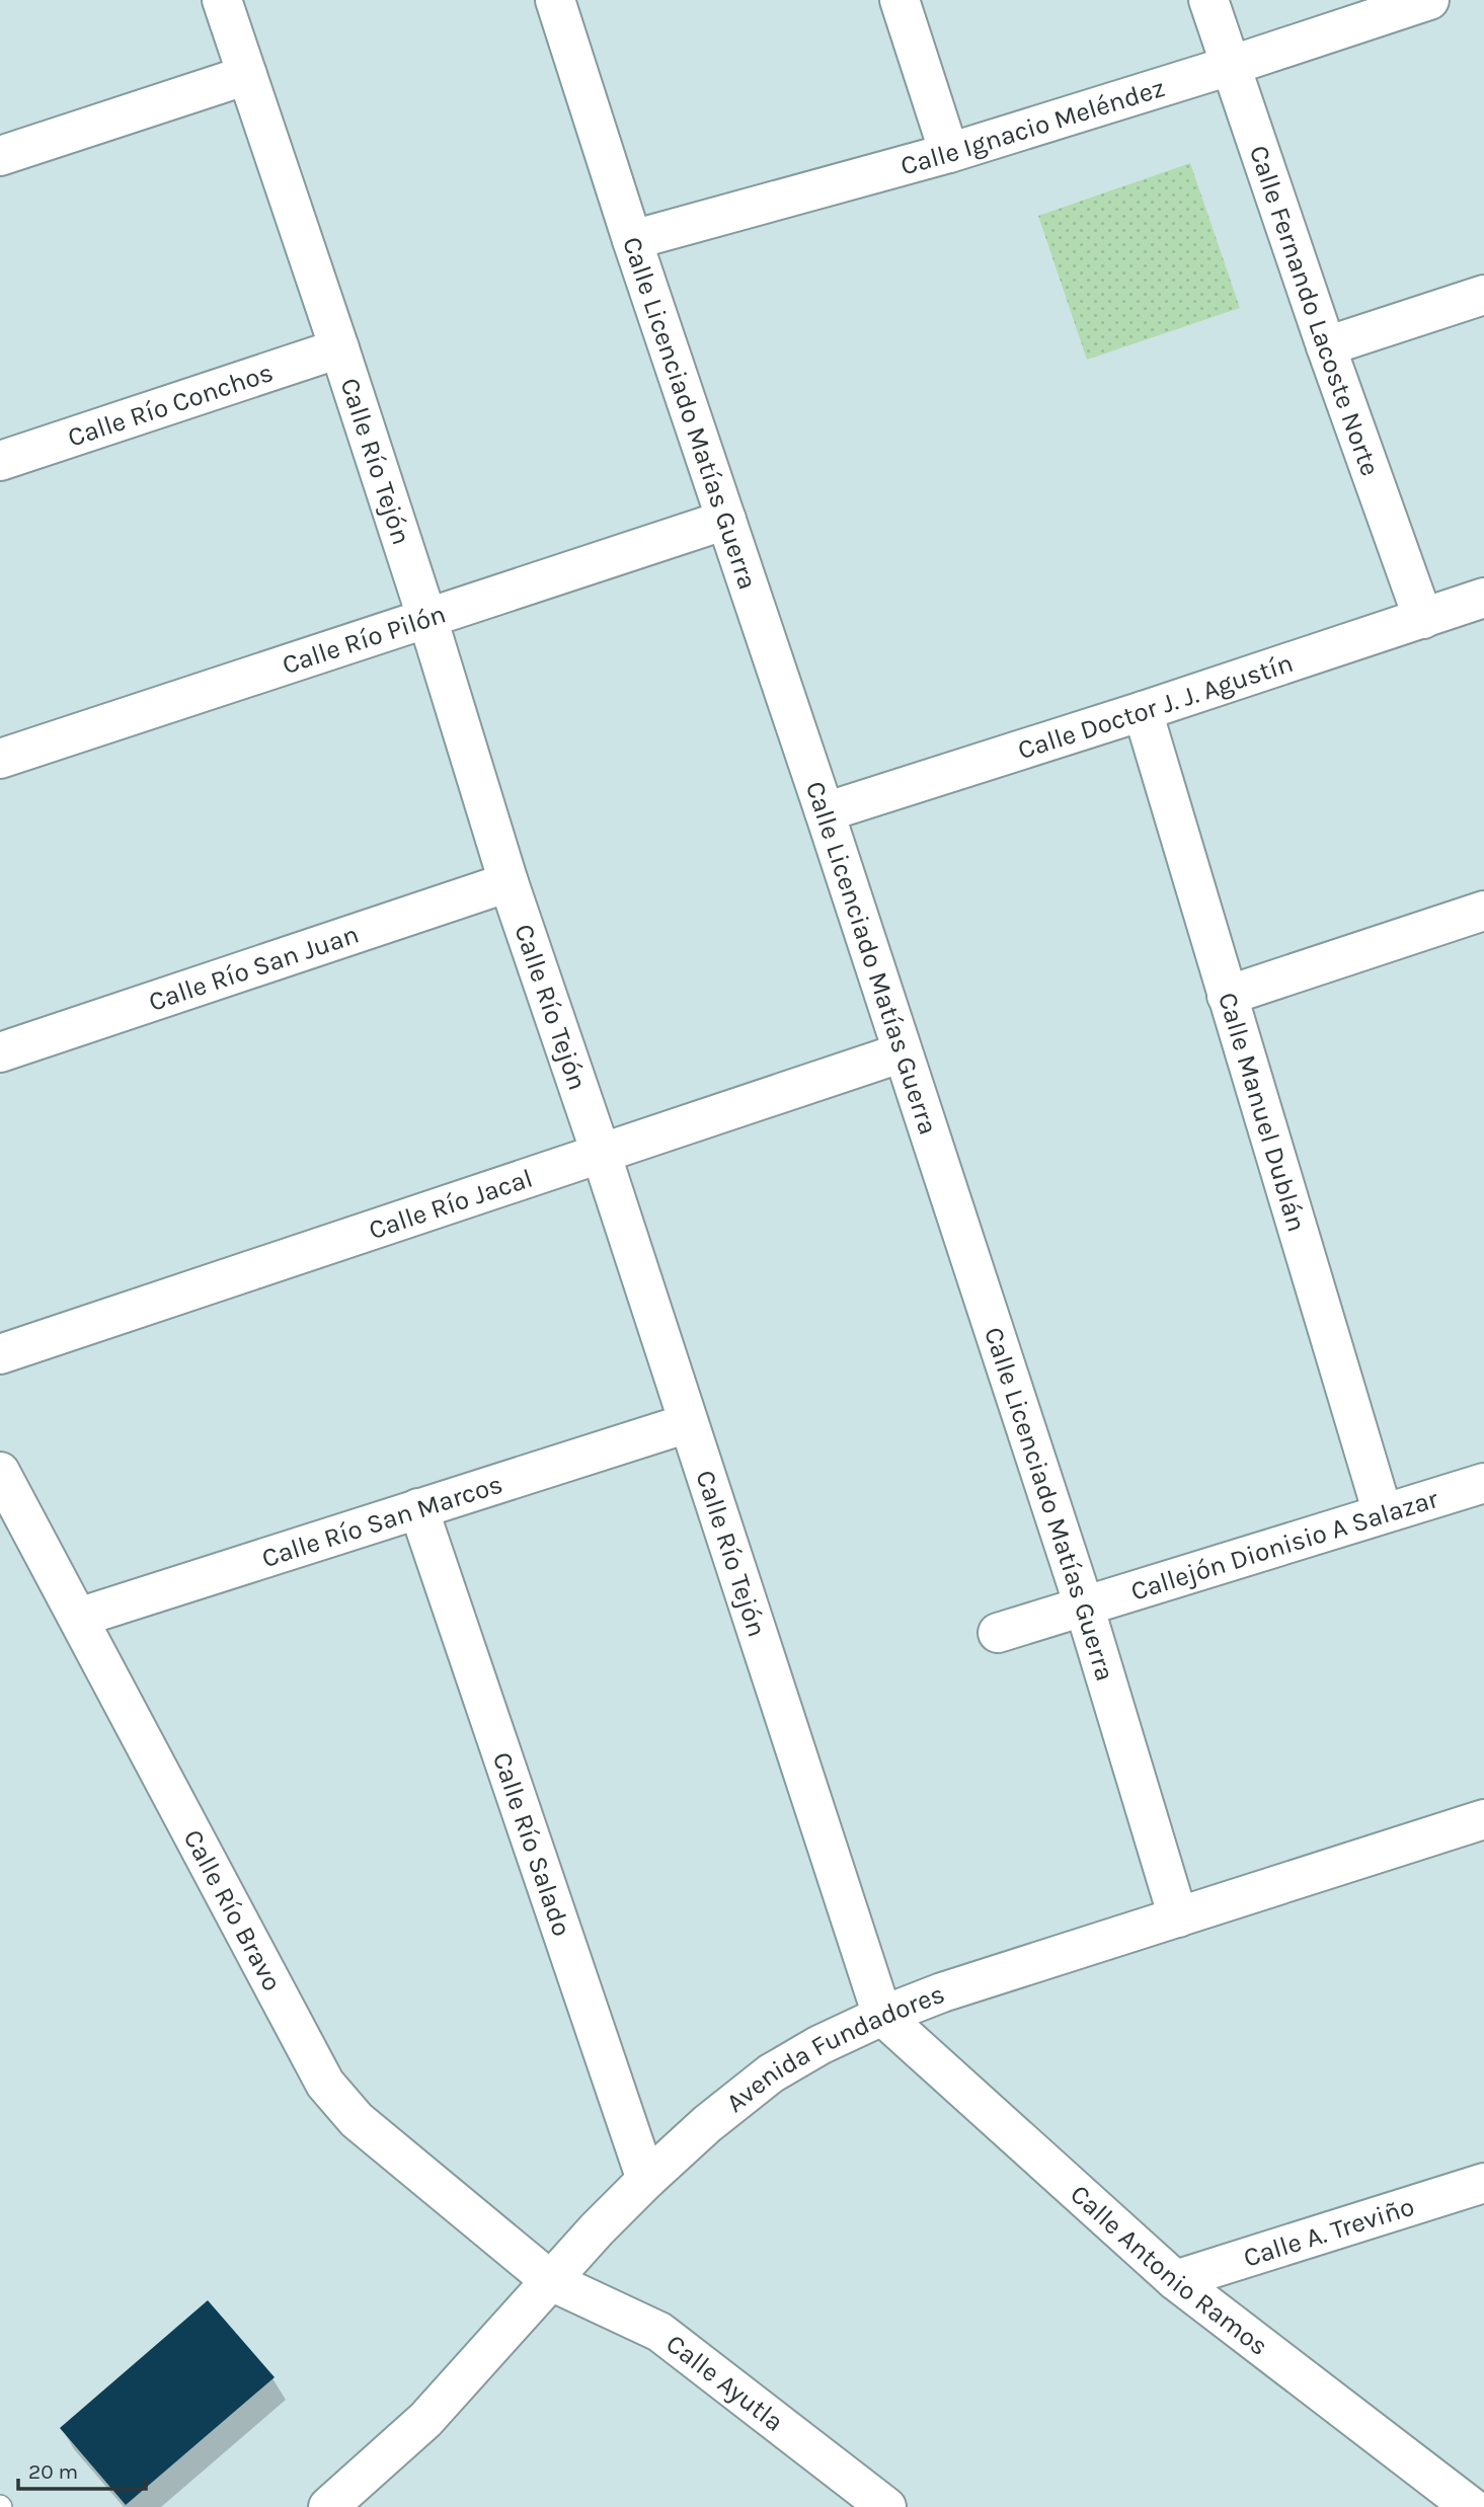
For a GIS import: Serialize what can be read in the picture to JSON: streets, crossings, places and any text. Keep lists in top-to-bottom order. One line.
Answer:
{"streets":{"street":["Calle Ignacio Meléndez","Calle Fernando Lacoste Norte","Calle Río Conchos","Calle Licenciado Matías Guerra","Calle Río Tejón","Calle Río Pilón","Calle Doctor J. J. Agustín","Calle Río San Juan","Calle Manuel Dublán","Calle Río Jacal","Calle Río San Marcos","Callejón Dionisio A Salazar","Calle Río Salado","Calle Río Bravo","Avenida Fundadores","Calle A. Treviño","Calle Antonio Ramos","Calle Ayutla"]},"crossings":[["Calle Ignacio Meléndez","Calle Fernando Lacoste Norte"],["Calle Ignacio Meléndez","Calle Licenciado Matías Guerra"],["Calle Fernando Lacoste Norte","Calle Doctor J. J. Agustín"],["Calle Río Conchos","Calle Río Tejón"],["Calle Licenciado Matías Guerra","Calle Río Pilón"],["Calle Licenciado Matías Guerra","Calle Doctor J. J. Agustín"],["Calle Licenciado Matías Guerra","Calle Río Jacal"],["Calle Licenciado Matías Guerra","Callejón Dionisio A Salazar"],["Calle Licenciado Matías Guerra","Avenida Fundadores"],["Calle Río Tejón","Calle Río Pilón"],["Calle Río Tejón","Calle Río San Juan"],["Calle Río Tejón","Calle Río Jacal"],["Calle Río Tejón","Calle Río San Marcos"],["Calle Río Tejón","Avenida Fundadores"],["Calle Río Tejón","Calle Antonio Ramos"],["Calle Doctor J. J. Agustín","Calle Manuel Dublán"],["Calle Manuel Dublán","Callejón Dionisio A Salazar"],["Calle Río San Marcos","Calle Río Salado"],["Calle Río San Marcos","Calle Río Bravo"],["Calle Río Salado","Avenida Fundadores"],["Calle Río Bravo","Avenida Fundadores"],["Calle Río Bravo","Calle Ayutla"],["Avenida Fundadores","Calle Antonio Ramos"],["Avenida Fundadores","Calle Ayutla"],["Calle A. Treviño","Calle Antonio Ramos"]],"scale_bar":"20 m"}
